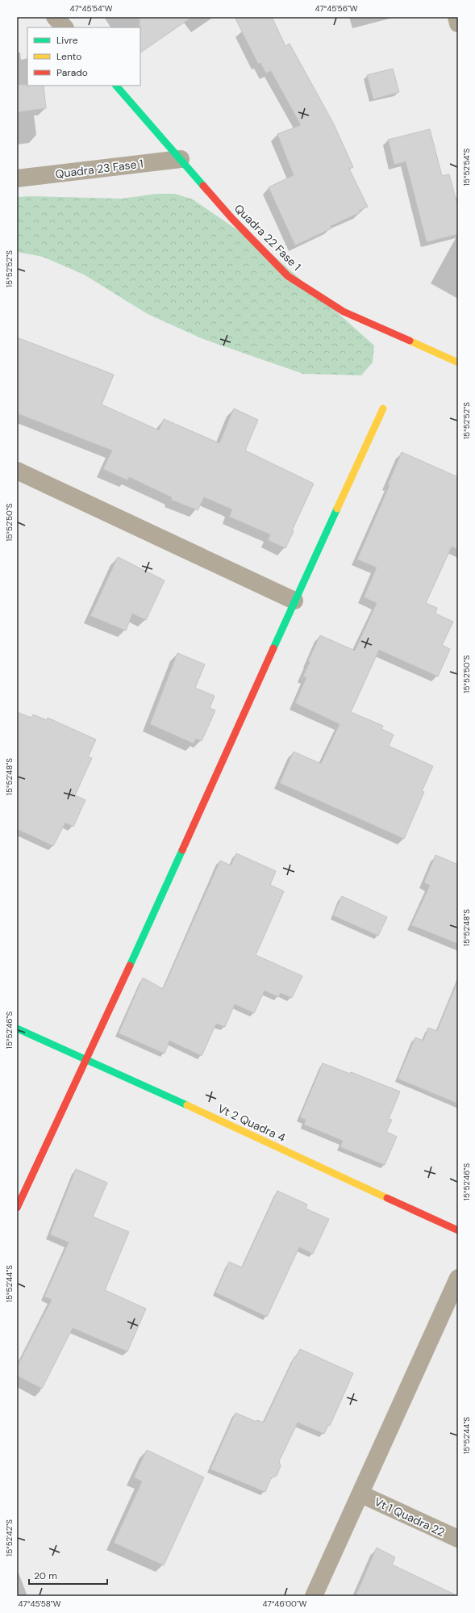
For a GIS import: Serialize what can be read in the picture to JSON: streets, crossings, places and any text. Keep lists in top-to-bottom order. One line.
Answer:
{"streets":{"street":["Quadra 23 Fase 1","Quadra 22 Fase 1","Vt 2 Quadra 4","Vt 1 Quadra 22"]},"crossings":[["Quadra 23 Fase 1","Quadra 22 Fase 1"]],"legend":["Livre","Lento","Parado"],"scale_bar":"20 m","coordinates":["47°45'54\"W","47°45'56\"W","15°52'54\"S","15°52'52\"S","15°52'50\"S","15°52'48\"S","15°52'46\"S","15°52'44\"S","15°52'42\"S","47°45'58\"W","47°46'00\"W"]}
